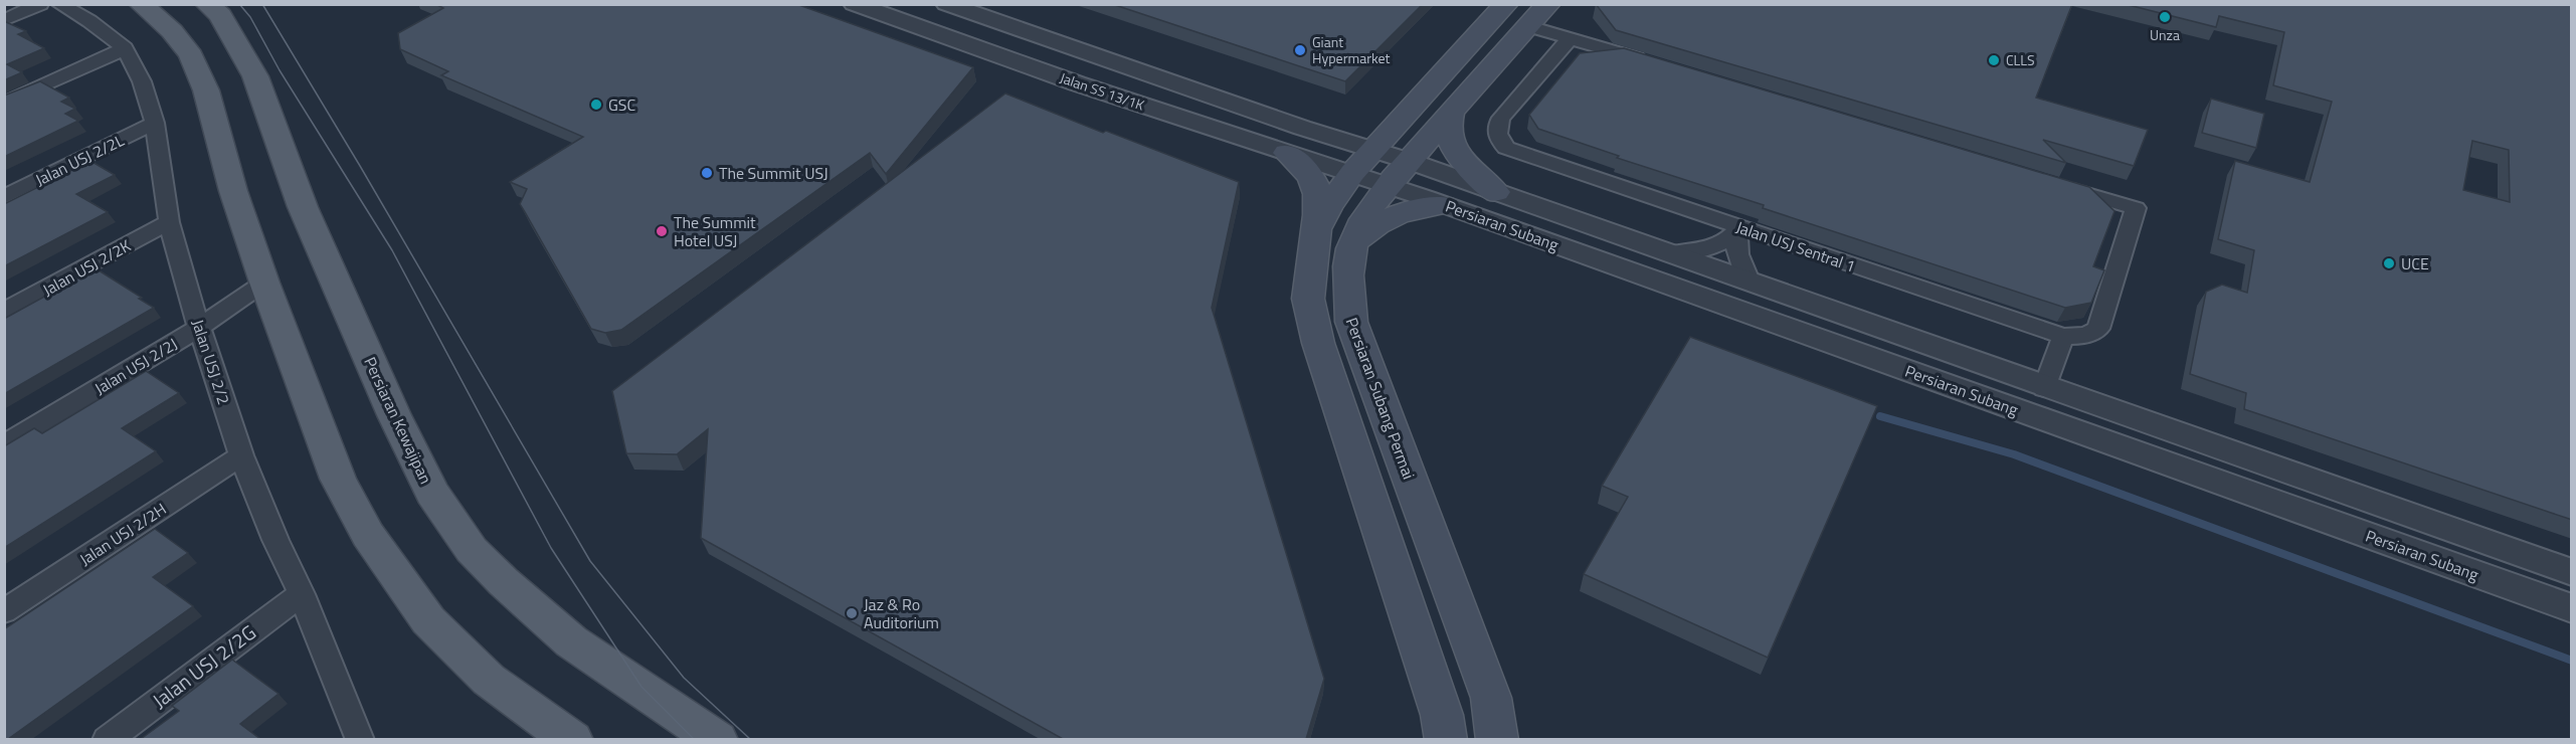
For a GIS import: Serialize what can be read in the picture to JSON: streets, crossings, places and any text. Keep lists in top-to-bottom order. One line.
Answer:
{"streets":{"main road":["Persiaran Subang Permai","Persiaran Kewajipan"],"street":["Jalan SS 13/1K","Jalan USJ 2/2L","Persiaran Subang","Jalan USJ Sentral 1","Jalan USJ 2/2K","Jalan USJ 2/2","Jalan USJ 2/2J","Jalan USJ 2/2H","Jalan USJ 2/2G"]},"crossings":[["Jalan SS 13/1K","Persiaran Subang"],["Jalan USJ 2/2L","Jalan USJ 2/2"],["Persiaran Subang","Persiaran Subang Permai"],["Jalan USJ 2/2K","Jalan USJ 2/2"],["Jalan USJ 2/2","Jalan USJ 2/2J"],["Jalan USJ 2/2","Jalan USJ 2/2H"],["Jalan USJ 2/2","Jalan USJ 2/2G"]],"places":["Unza","Giant Hypermarket","CLLS","GSC","The Summit USJ","The Summit Hotel USJ","UCE","Jaz & Ro Auditorium"]}
